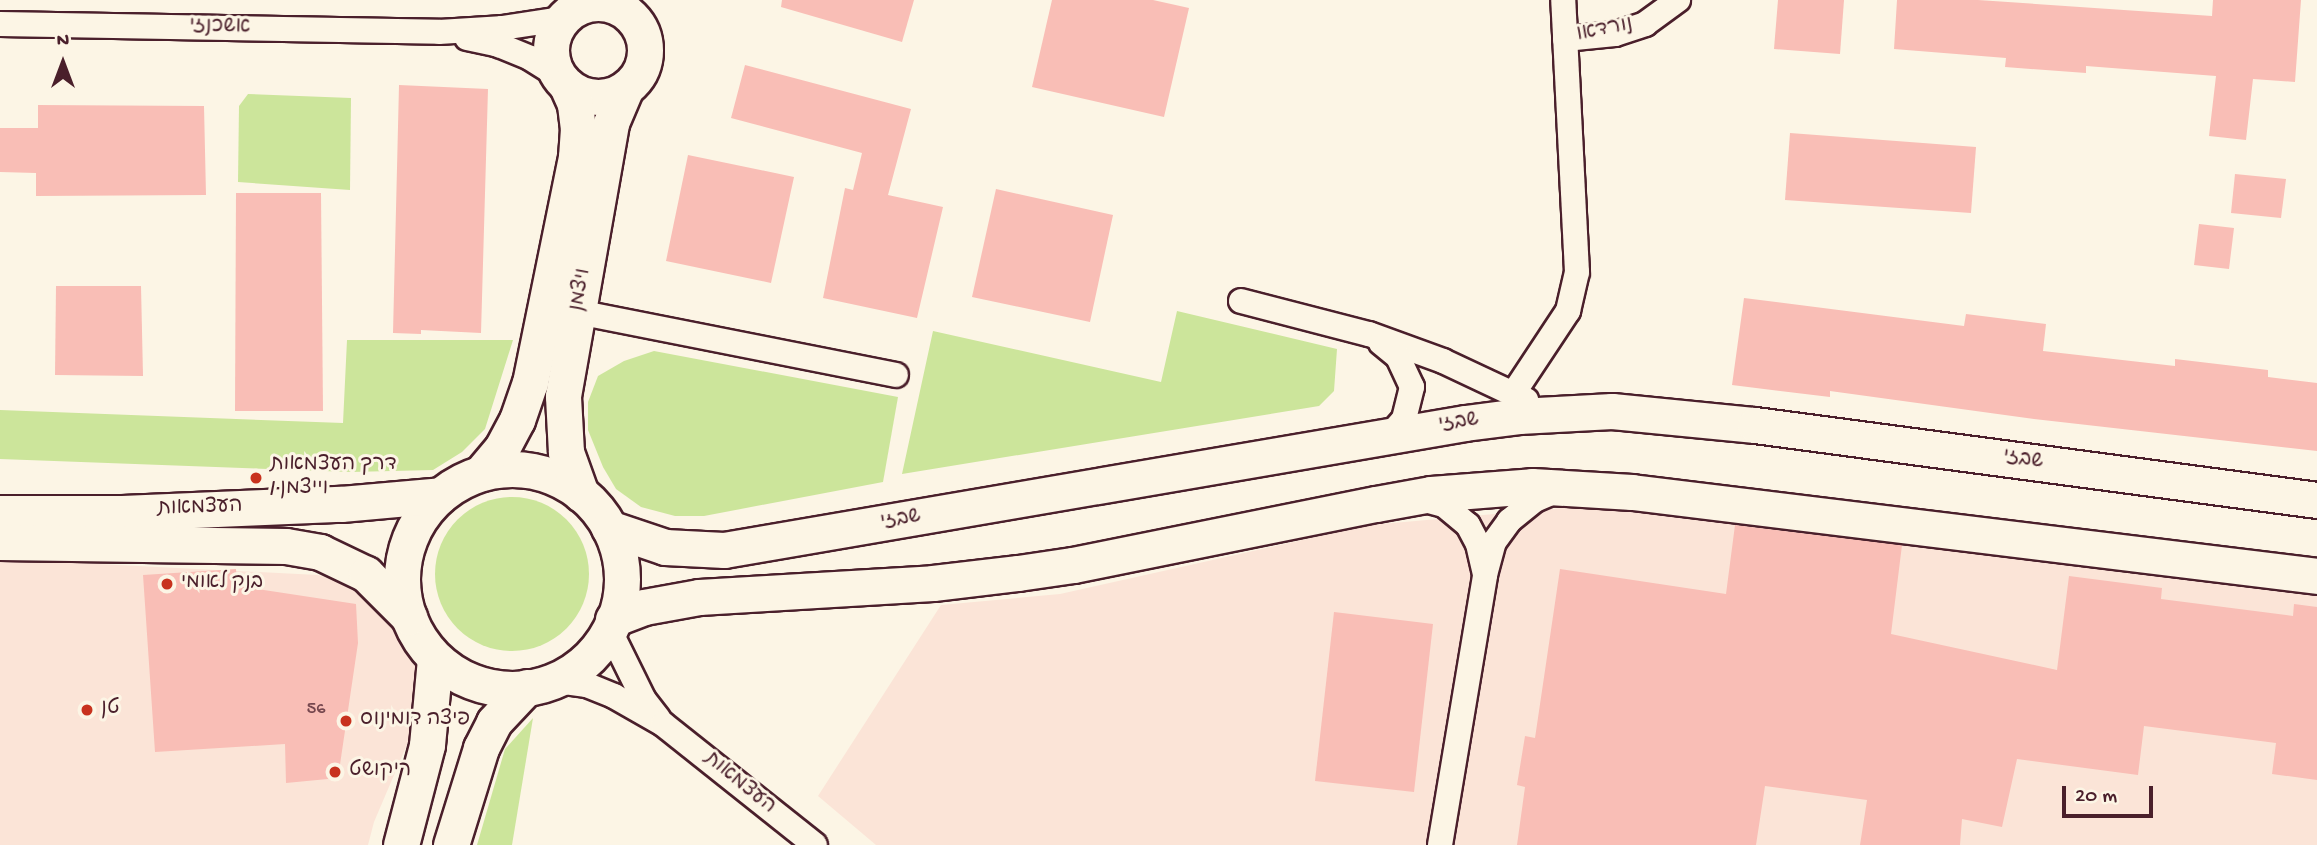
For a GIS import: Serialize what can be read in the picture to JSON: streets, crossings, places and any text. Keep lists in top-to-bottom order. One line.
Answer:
{"streets":{"street":["אשכנזי","נורדאו","ויצמן","שבזי","העצמאות"]},"crossings":[["אשכנזי","ויצמן"],["ויצמן","שבזי"],["ויצמן","העצמאות"],["שבזי","העצמאות"]],"places":["דרך העצמאות / וייצמן","בנק לאומי","טן","פיצה דומינוס","ריקושט"],"house_numbers":["56"],"scale_bar":"20 m","north":"top"}
